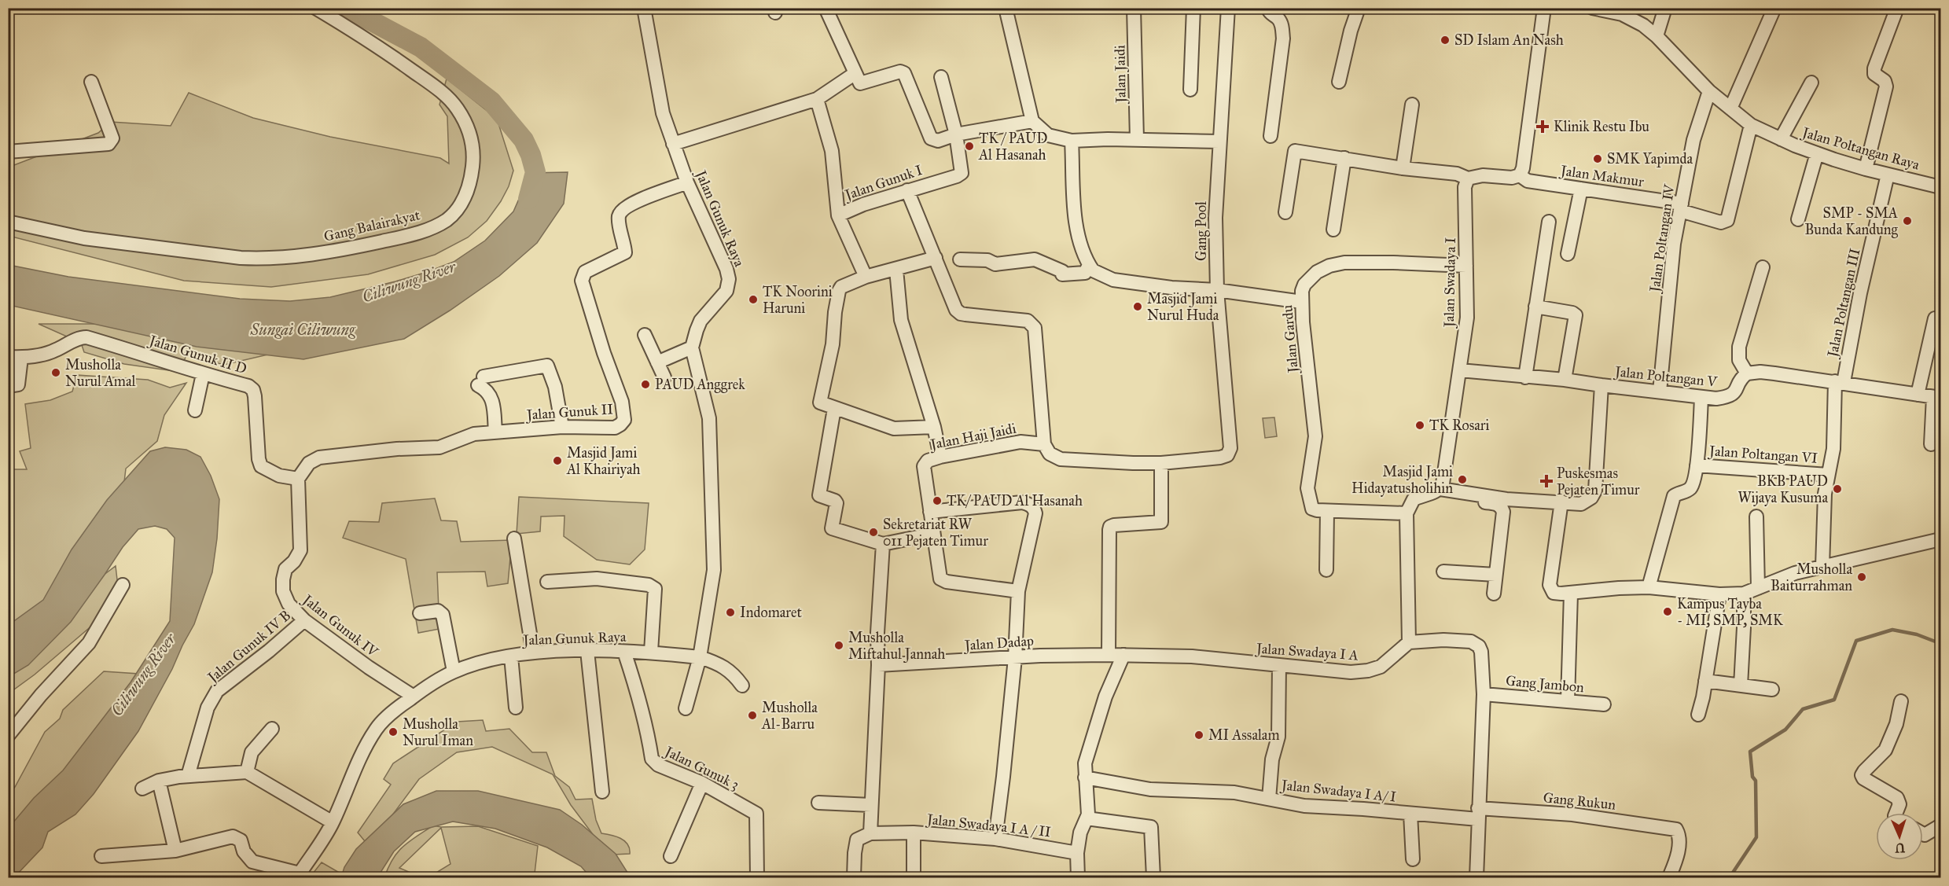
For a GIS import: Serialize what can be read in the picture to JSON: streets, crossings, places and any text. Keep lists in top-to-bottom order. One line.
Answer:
{"streets":{"street":["Jalan Jaidi","Jalan Poltangan Raya","Jalan Makmur","Jalan Gunuk I","Jalan Gunuk Raya","Gang Balairakyat","Gang Pool","Jalan Poltangan IV","Jalan Swadaya I","Jalan Poltangan III","Jalan Gardu","Jalan Gunuk II D","Jalan Poltangan V","Jalan Gunuk II","Jalan Haji Jaidi","Jalan Poltangan VI","Jalan Gunuk IV","Jalan Dadap","Jalan Gunuk IV B","Jalan Swadaya I A","Gang Jambon","Jalan Gunuk 3","Jalan Swadaya I A/ I","Gang Rukun","Jalan Swadaya I A / II"]},"crossings":[["Jalan Poltangan Raya","Jalan Makmur"],["Jalan Poltangan Raya","Jalan Poltangan IV"],["Jalan Poltangan Raya","Jalan Poltangan III"],["Jalan Makmur","Jalan Poltangan IV"],["Jalan Gunuk Raya","Jalan Gunuk II"],["Jalan Gunuk Raya","Jalan Gunuk IV"],["Jalan Gunuk Raya","Jalan Gunuk 3"],["Jalan Poltangan IV","Jalan Poltangan V"],["Jalan Swadaya I","Jalan Gardu"],["Jalan Swadaya I","Jalan Poltangan V"],["Jalan Poltangan III","Jalan Poltangan VI"],["Jalan Gunuk II D","Jalan Gunuk II"],["Jalan Gunuk II D","Jalan Gunuk IV"],["Jalan Gunuk II","Jalan Gunuk IV"],["Jalan Gunuk IV","Jalan Gunuk IV B"],["Jalan Dadap","Jalan Swadaya I A"],["Jalan Swadaya I A/ I","Gang Rukun"]],"water":["Ciliwung River","Sungai Ciliwung"],"places":{"other":["SD Islam An Nash","TK / PAUD Al Hasanah","SMK Yapimda","SMP - SMA Bunda Kandung","TK Noorini Haruni","Masjid Jami Nurul Huda","Musholla Nurul Amal","PAUD Anggrek","TK Rosari","Masjid Jami Al Khairiyah","Masjid Jami Hidayatusholihin","BKB PAUD Wijaya Kusuma","TK/ PAUD Al Hasanah","Sekretariat RW 011 Pejaten Timur","Musholla Baiturrahman","Kampus Tayba - MI, SMP, SMK","Indomaret","Musholla Miftahul Jannah","Musholla Al-Barru","Musholla Nurul Iman","MI Assalam"],"health":["Klinik Restu Ibu","Puskesmas Pejaten Timur"]},"north":"bottom"}
